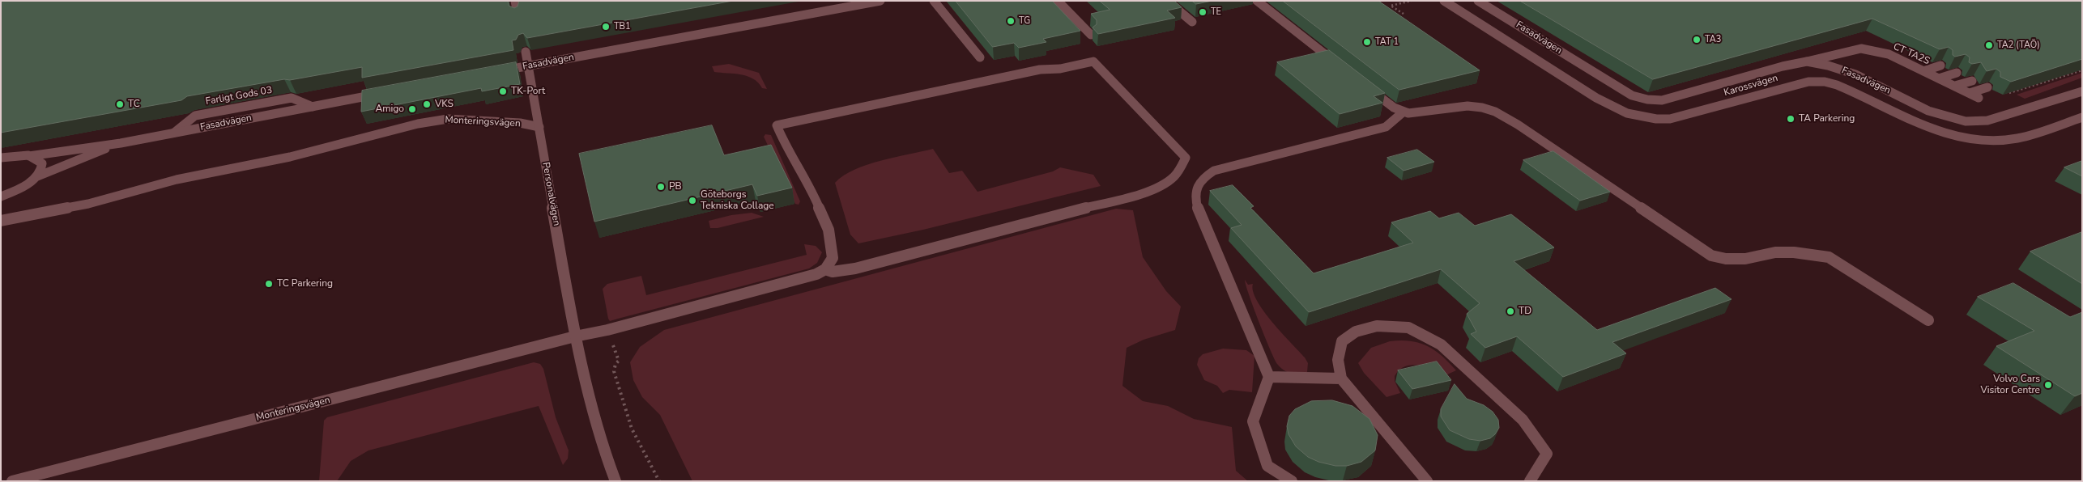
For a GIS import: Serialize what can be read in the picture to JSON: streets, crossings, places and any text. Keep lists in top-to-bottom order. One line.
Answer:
{"streets":{"street":["Fasadvägen","CT TA2S","Karossvägen","Farligt Gods 03","Monteringsvägen","Personalvägen"]},"crossings":[["Fasadvägen","CT TA2S"],["Fasadvägen","Farligt Gods 03"],["Fasadvägen","Personalvägen"],["Monteringsvägen","Personalvägen"]],"places":["TE","TG","TB1","TA3","TAT 1","TA2 (TAÖ)","TK-Port","TC","VKS","Amigo","TA Parkering","PB","Göteborgs Tekniska Collage","TC Parkering","TD","Volvo Cars Visitor Centre"]}
